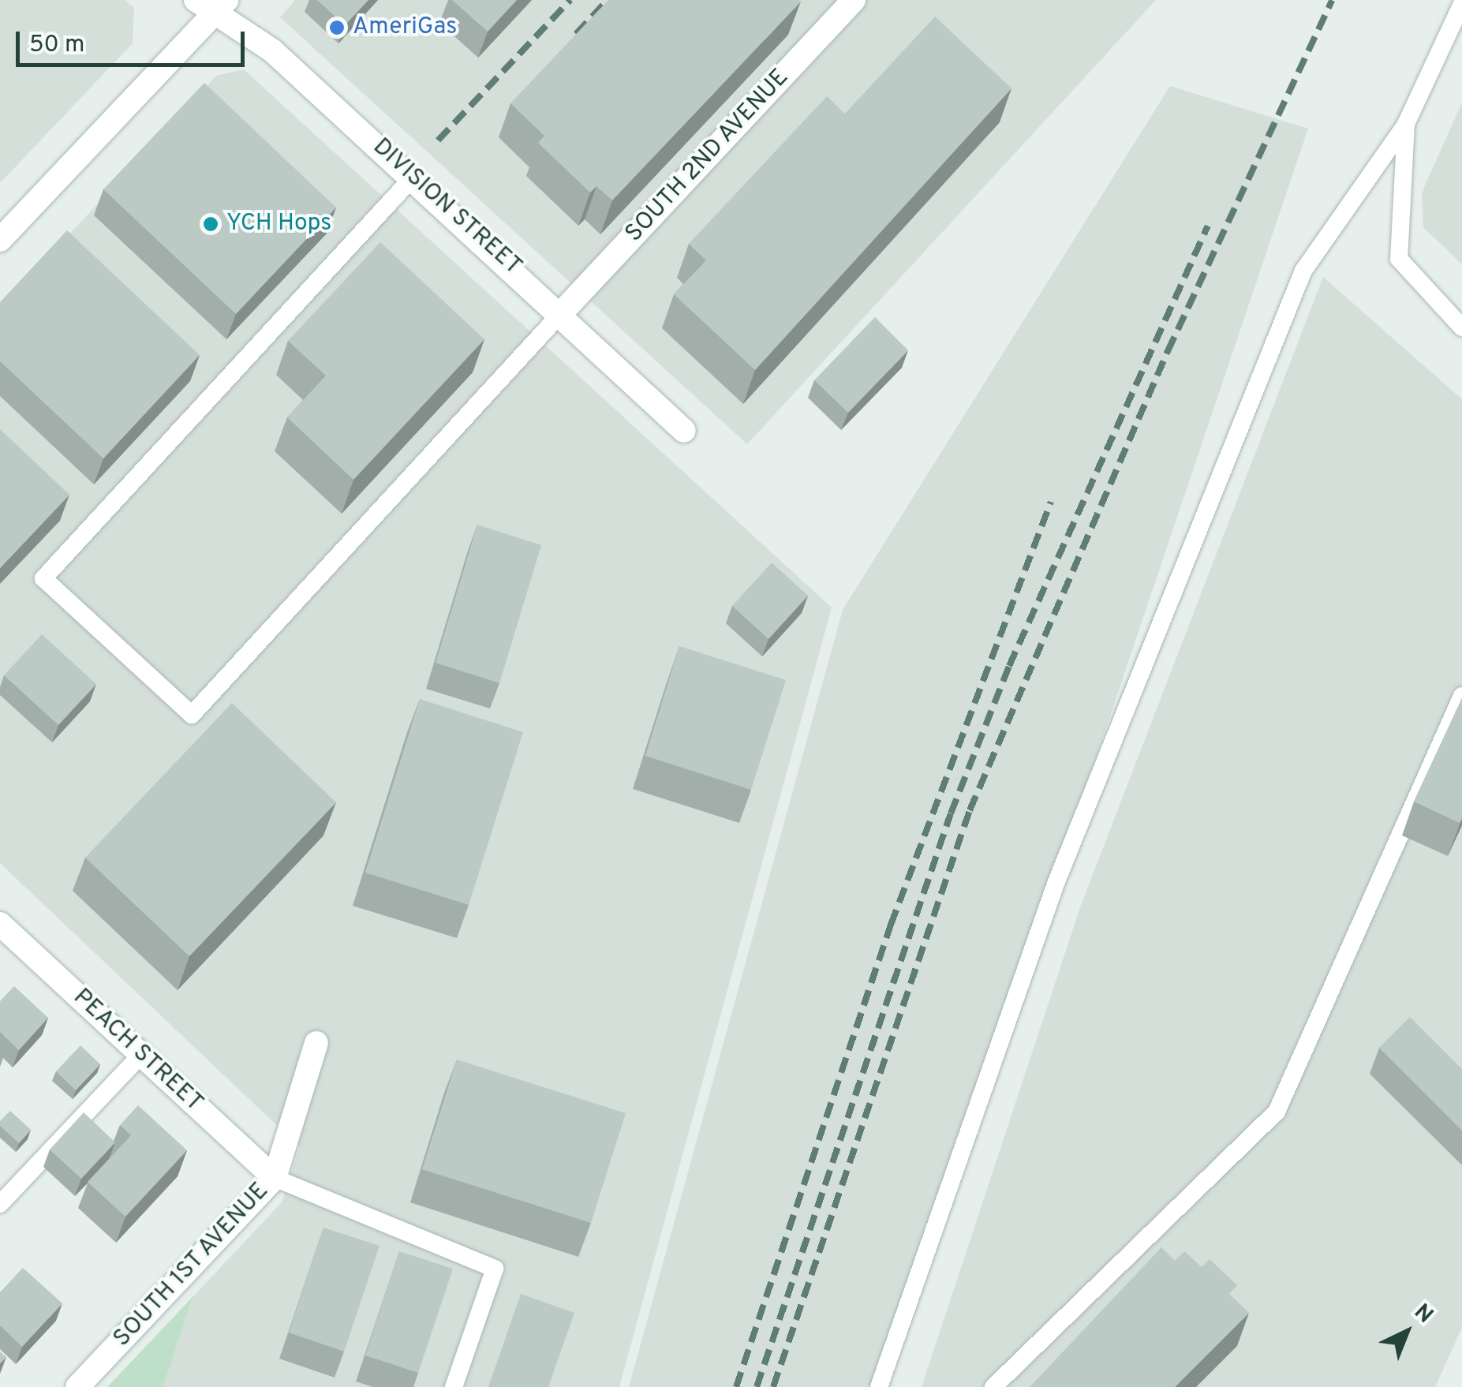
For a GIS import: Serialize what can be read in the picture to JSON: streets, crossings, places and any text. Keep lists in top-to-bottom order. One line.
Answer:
{"streets":{"street":["SOUTH 2ND AVENUE","DIVISION STREET","PEACH STREET","SOUTH 1ST AVENUE"]},"crossings":[["SOUTH 2ND AVENUE","DIVISION STREET"],["PEACH STREET","SOUTH 1ST AVENUE"]],"places":["AmeriGas","YCH Hops"],"scale_bar":"50 m","north":"top right"}
